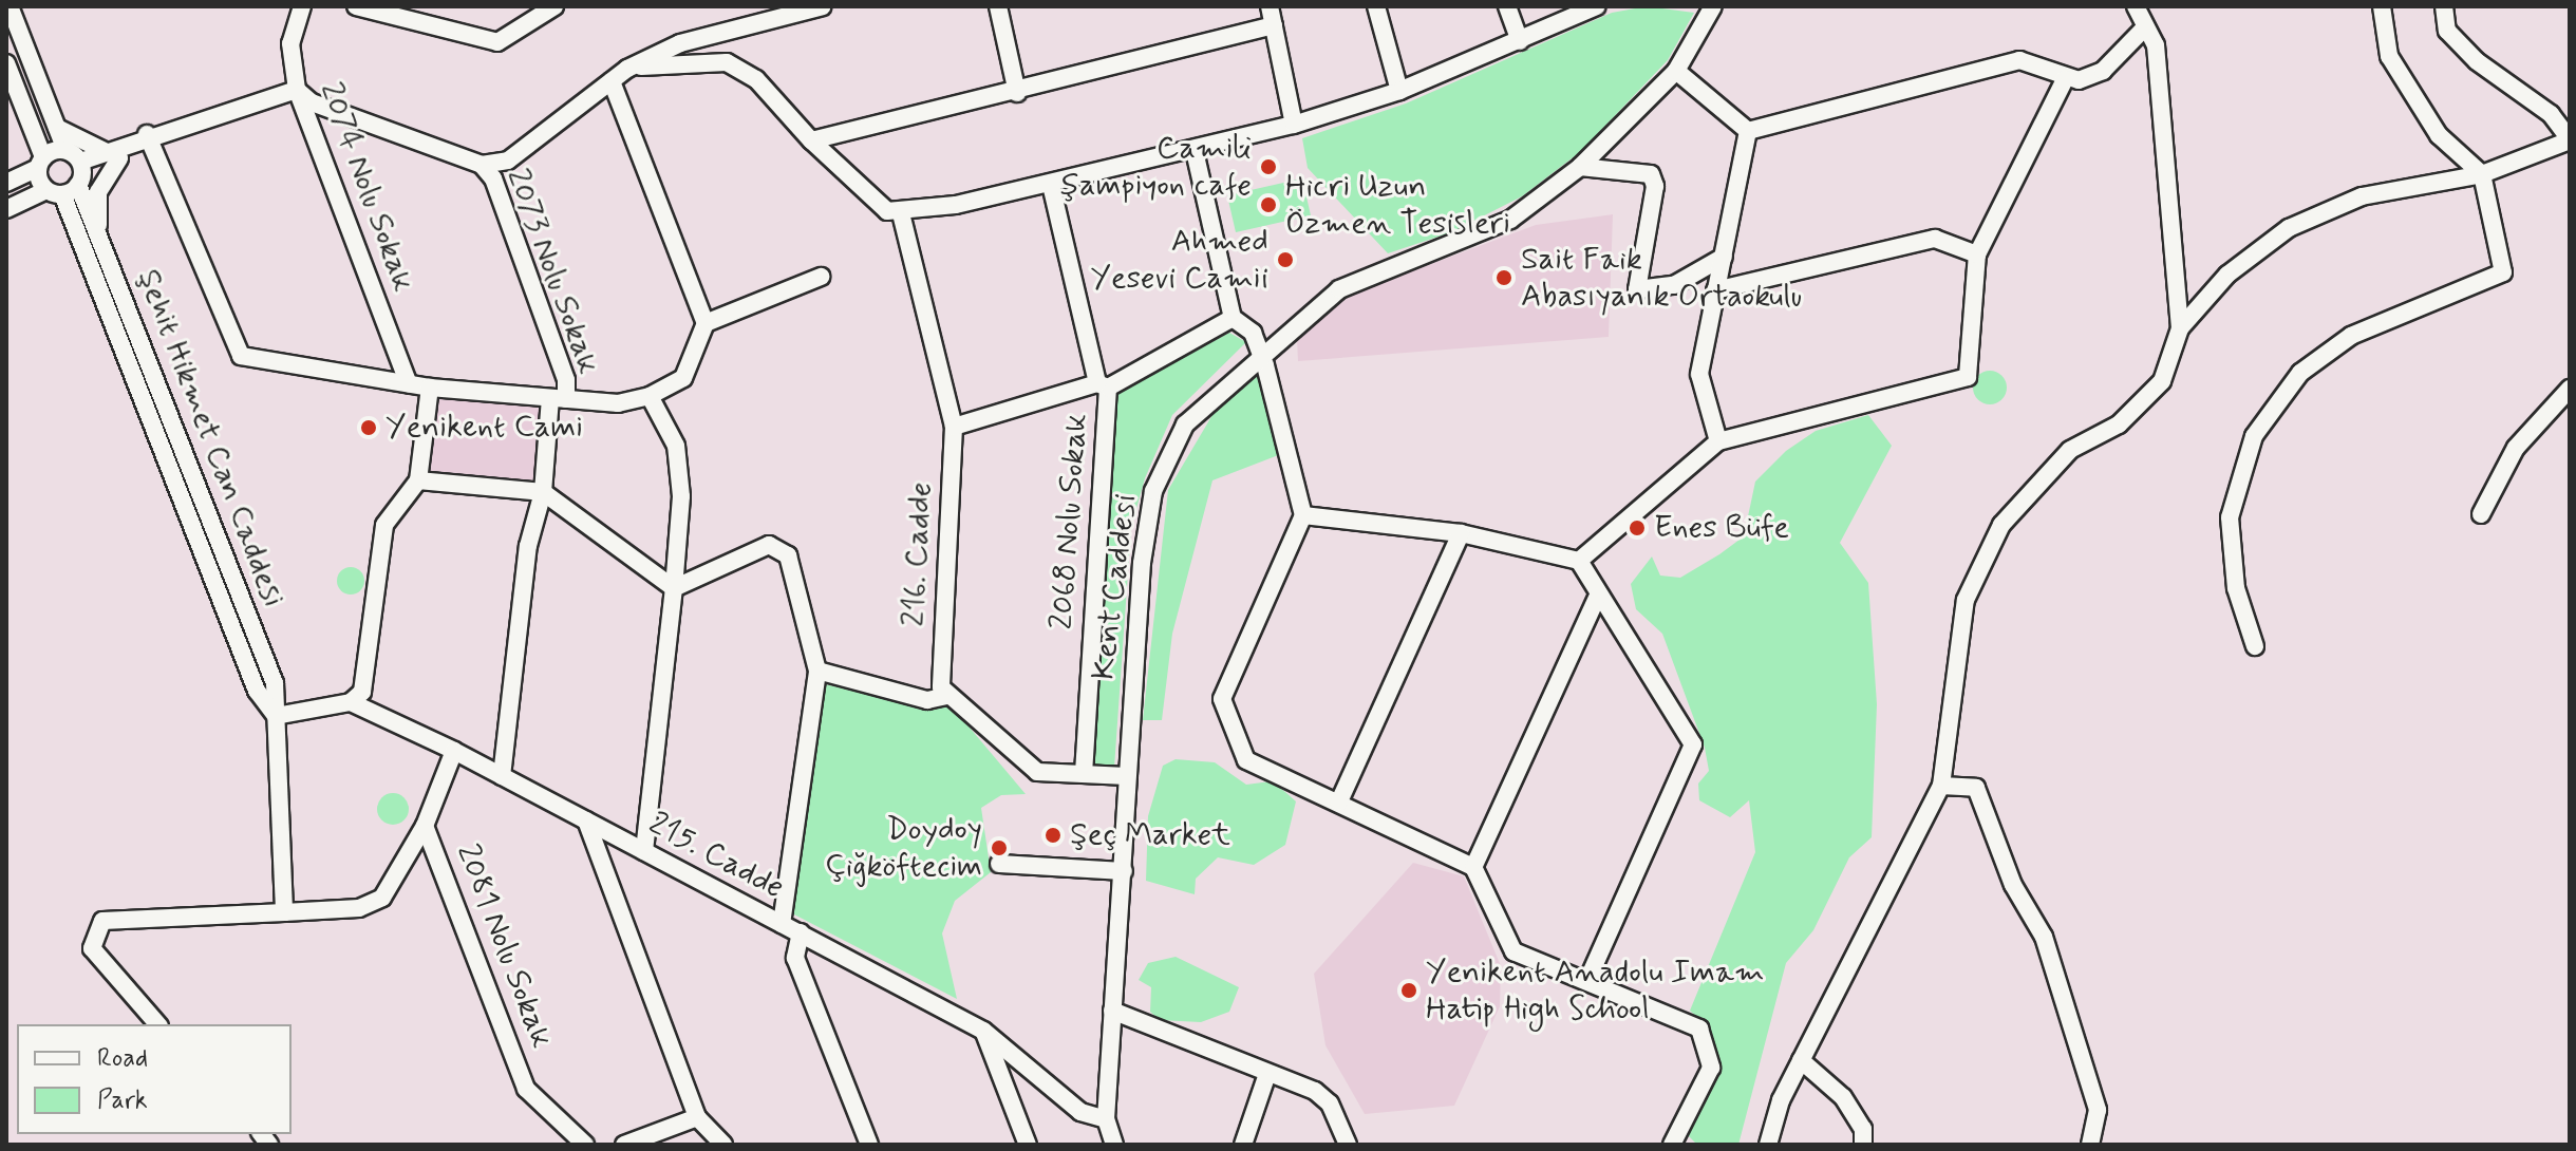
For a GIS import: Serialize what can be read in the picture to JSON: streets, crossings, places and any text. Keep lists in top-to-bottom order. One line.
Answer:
{"streets":{"street":["2074 Nolu Sokak","2073 Nolu Sokak","Şehit Hikmet Can Caddesi","2068 Nolu Sokak","216. Cadde","Kent Caddesi","215. Cadde","2081 Nolu Sokak"]},"crossings":[["2073 Nolu Sokak","215. Cadde"],["Kent Caddesi","215. Cadde"],["215. Cadde","2081 Nolu Sokak"]],"places":["Camili şampiyon cafe","Hicri Uzun Özmen Tesisleri","Ahmed Yesevi Camii","Sait Faik Abasıyanık Ortaokulu","Yenikent Cami","Enes Büfe","Şeç Market","Doydoy Çiğköftecim","Yenikent Anadolu Imam Hatip High School"],"legend":["Road","Park"]}
